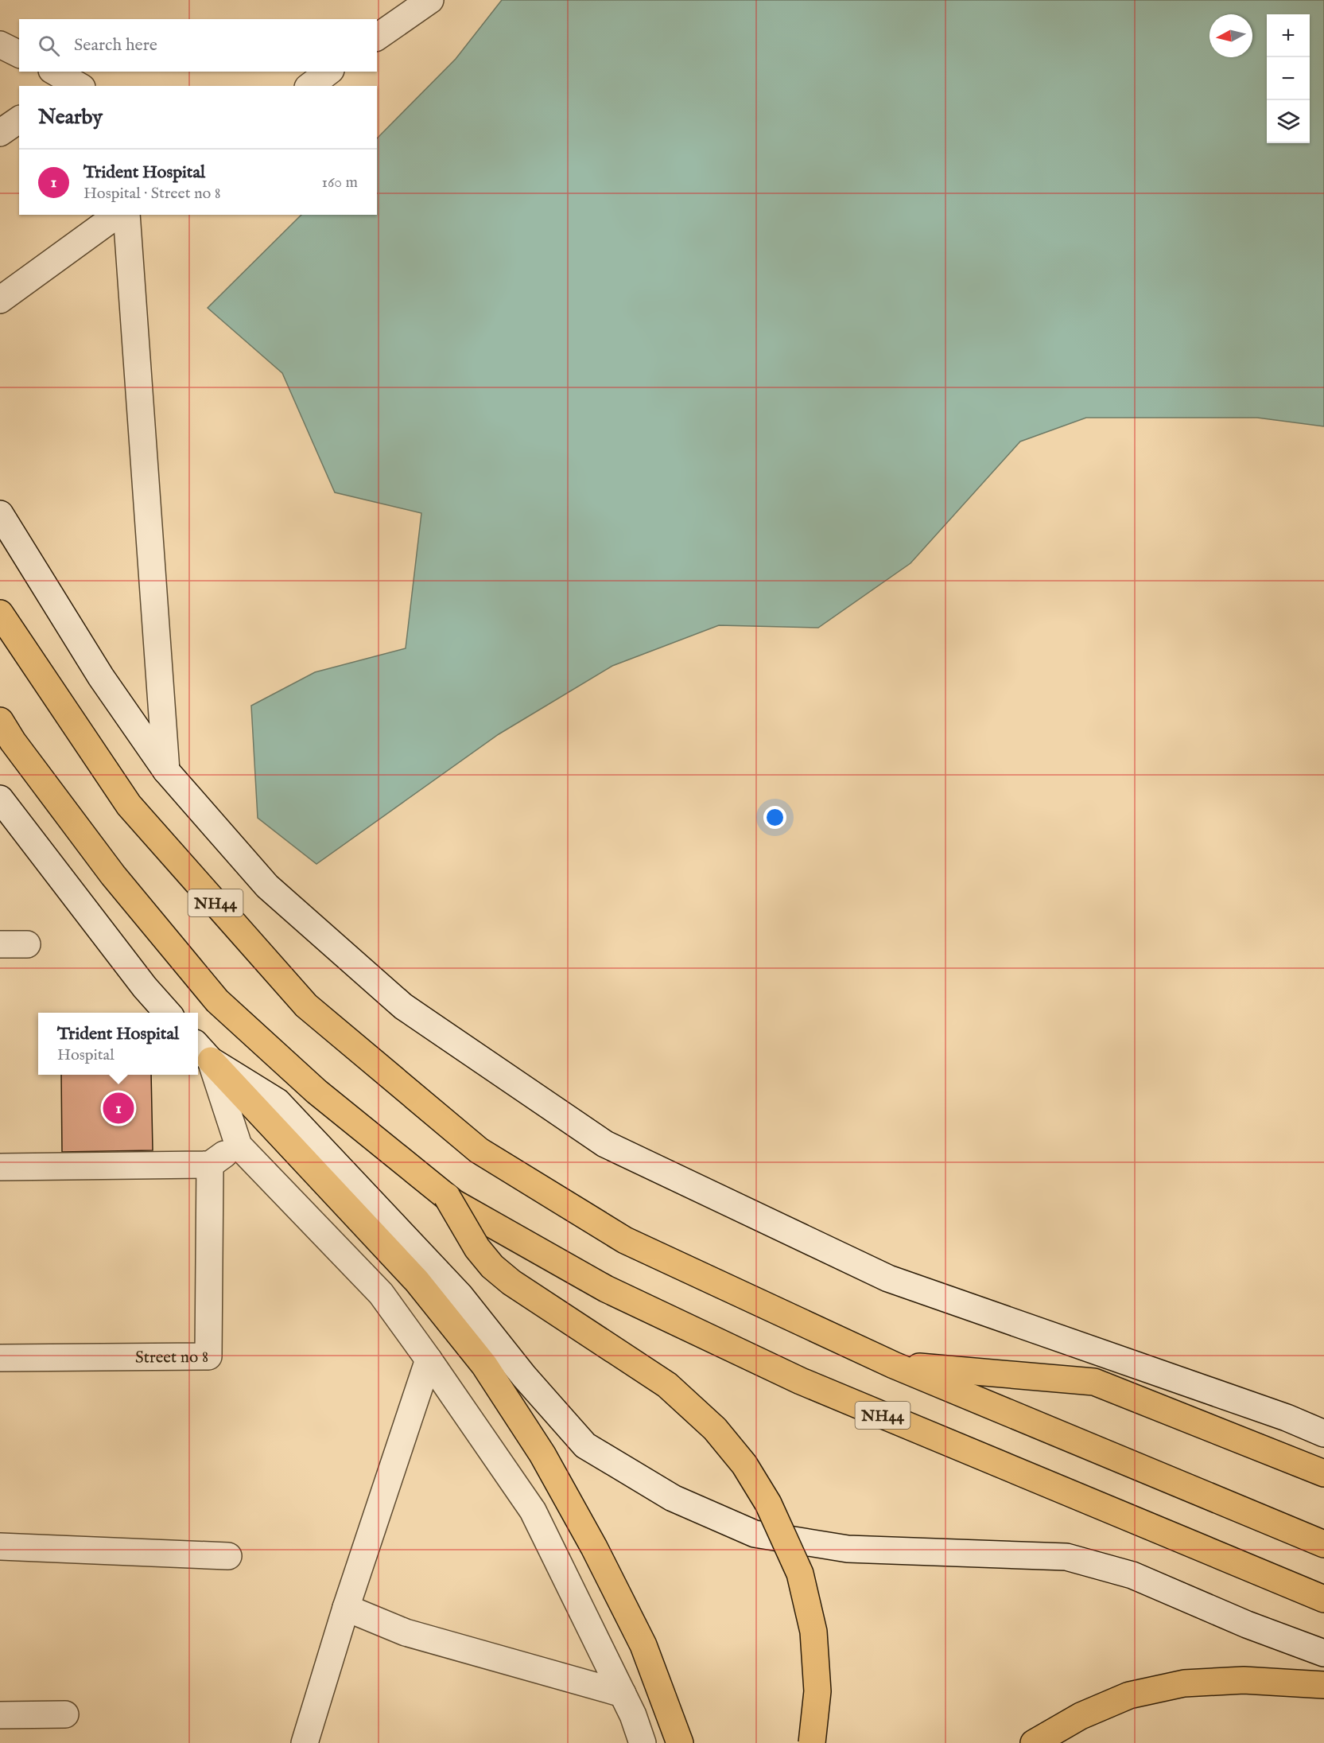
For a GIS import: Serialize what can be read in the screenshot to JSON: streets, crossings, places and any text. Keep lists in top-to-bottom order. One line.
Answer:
{"streets":{"main road":["NH44"],"street":["Street no 8"]},"north":"left","page":{"map_buttons":["+","−"],"search":"Search here","heading":"Nearby","list":[{"mark":"1","name":"Trident Hospital","note":"Hospital · Street no 8","value":"160 m"}],"popup":["Trident Hospital","Hospital"],"pins":"1"}}
